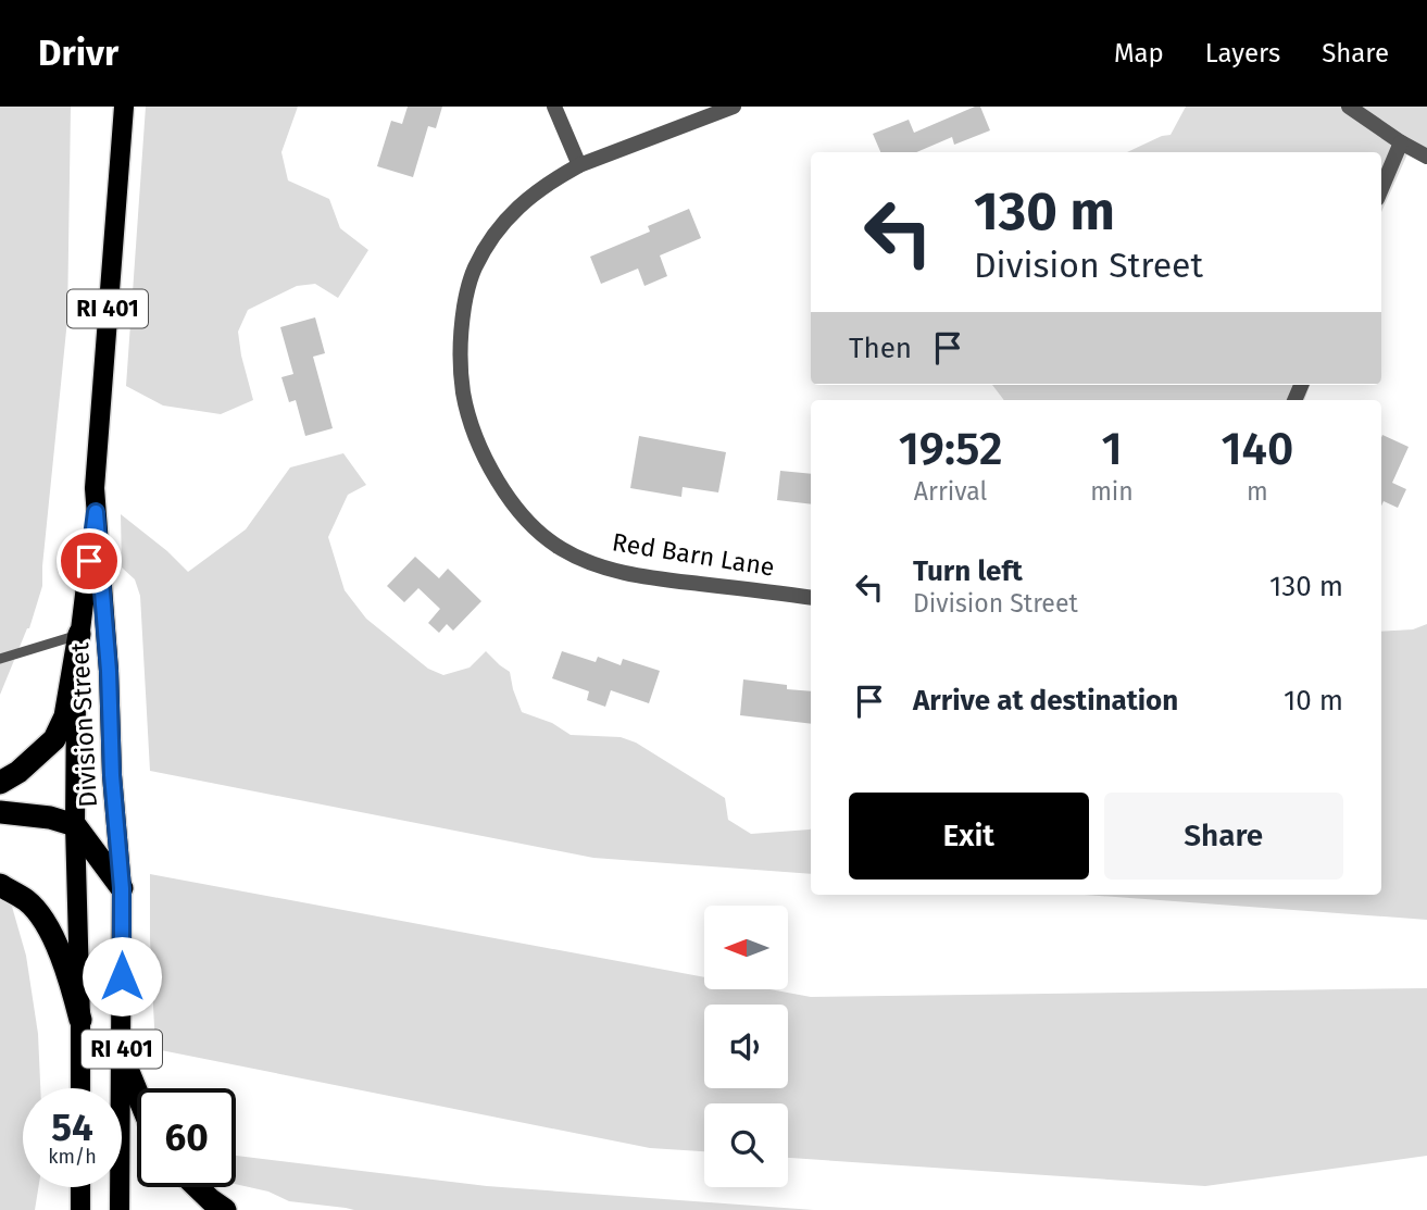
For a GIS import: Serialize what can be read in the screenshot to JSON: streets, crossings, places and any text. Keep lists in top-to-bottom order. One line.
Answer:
{"streets":{"main road":["RI 401","Division Street"],"street":["Red Barn Lane"]},"north":"left","page":{"header":"Drivr","nav":["Map","Layers","Share"],"turn":["130 m","Division Street"],"then":"Then","eta":["19:52","Arrival","1","min","140","m"],"list":[{"name":"Turn left","note":"Division Street","value":"130 m"},{"name":"Arrive at destination","value":"10 m"}],"buttons":["Exit","Share"],"speed":"54 km/h","limit":"60"}}
